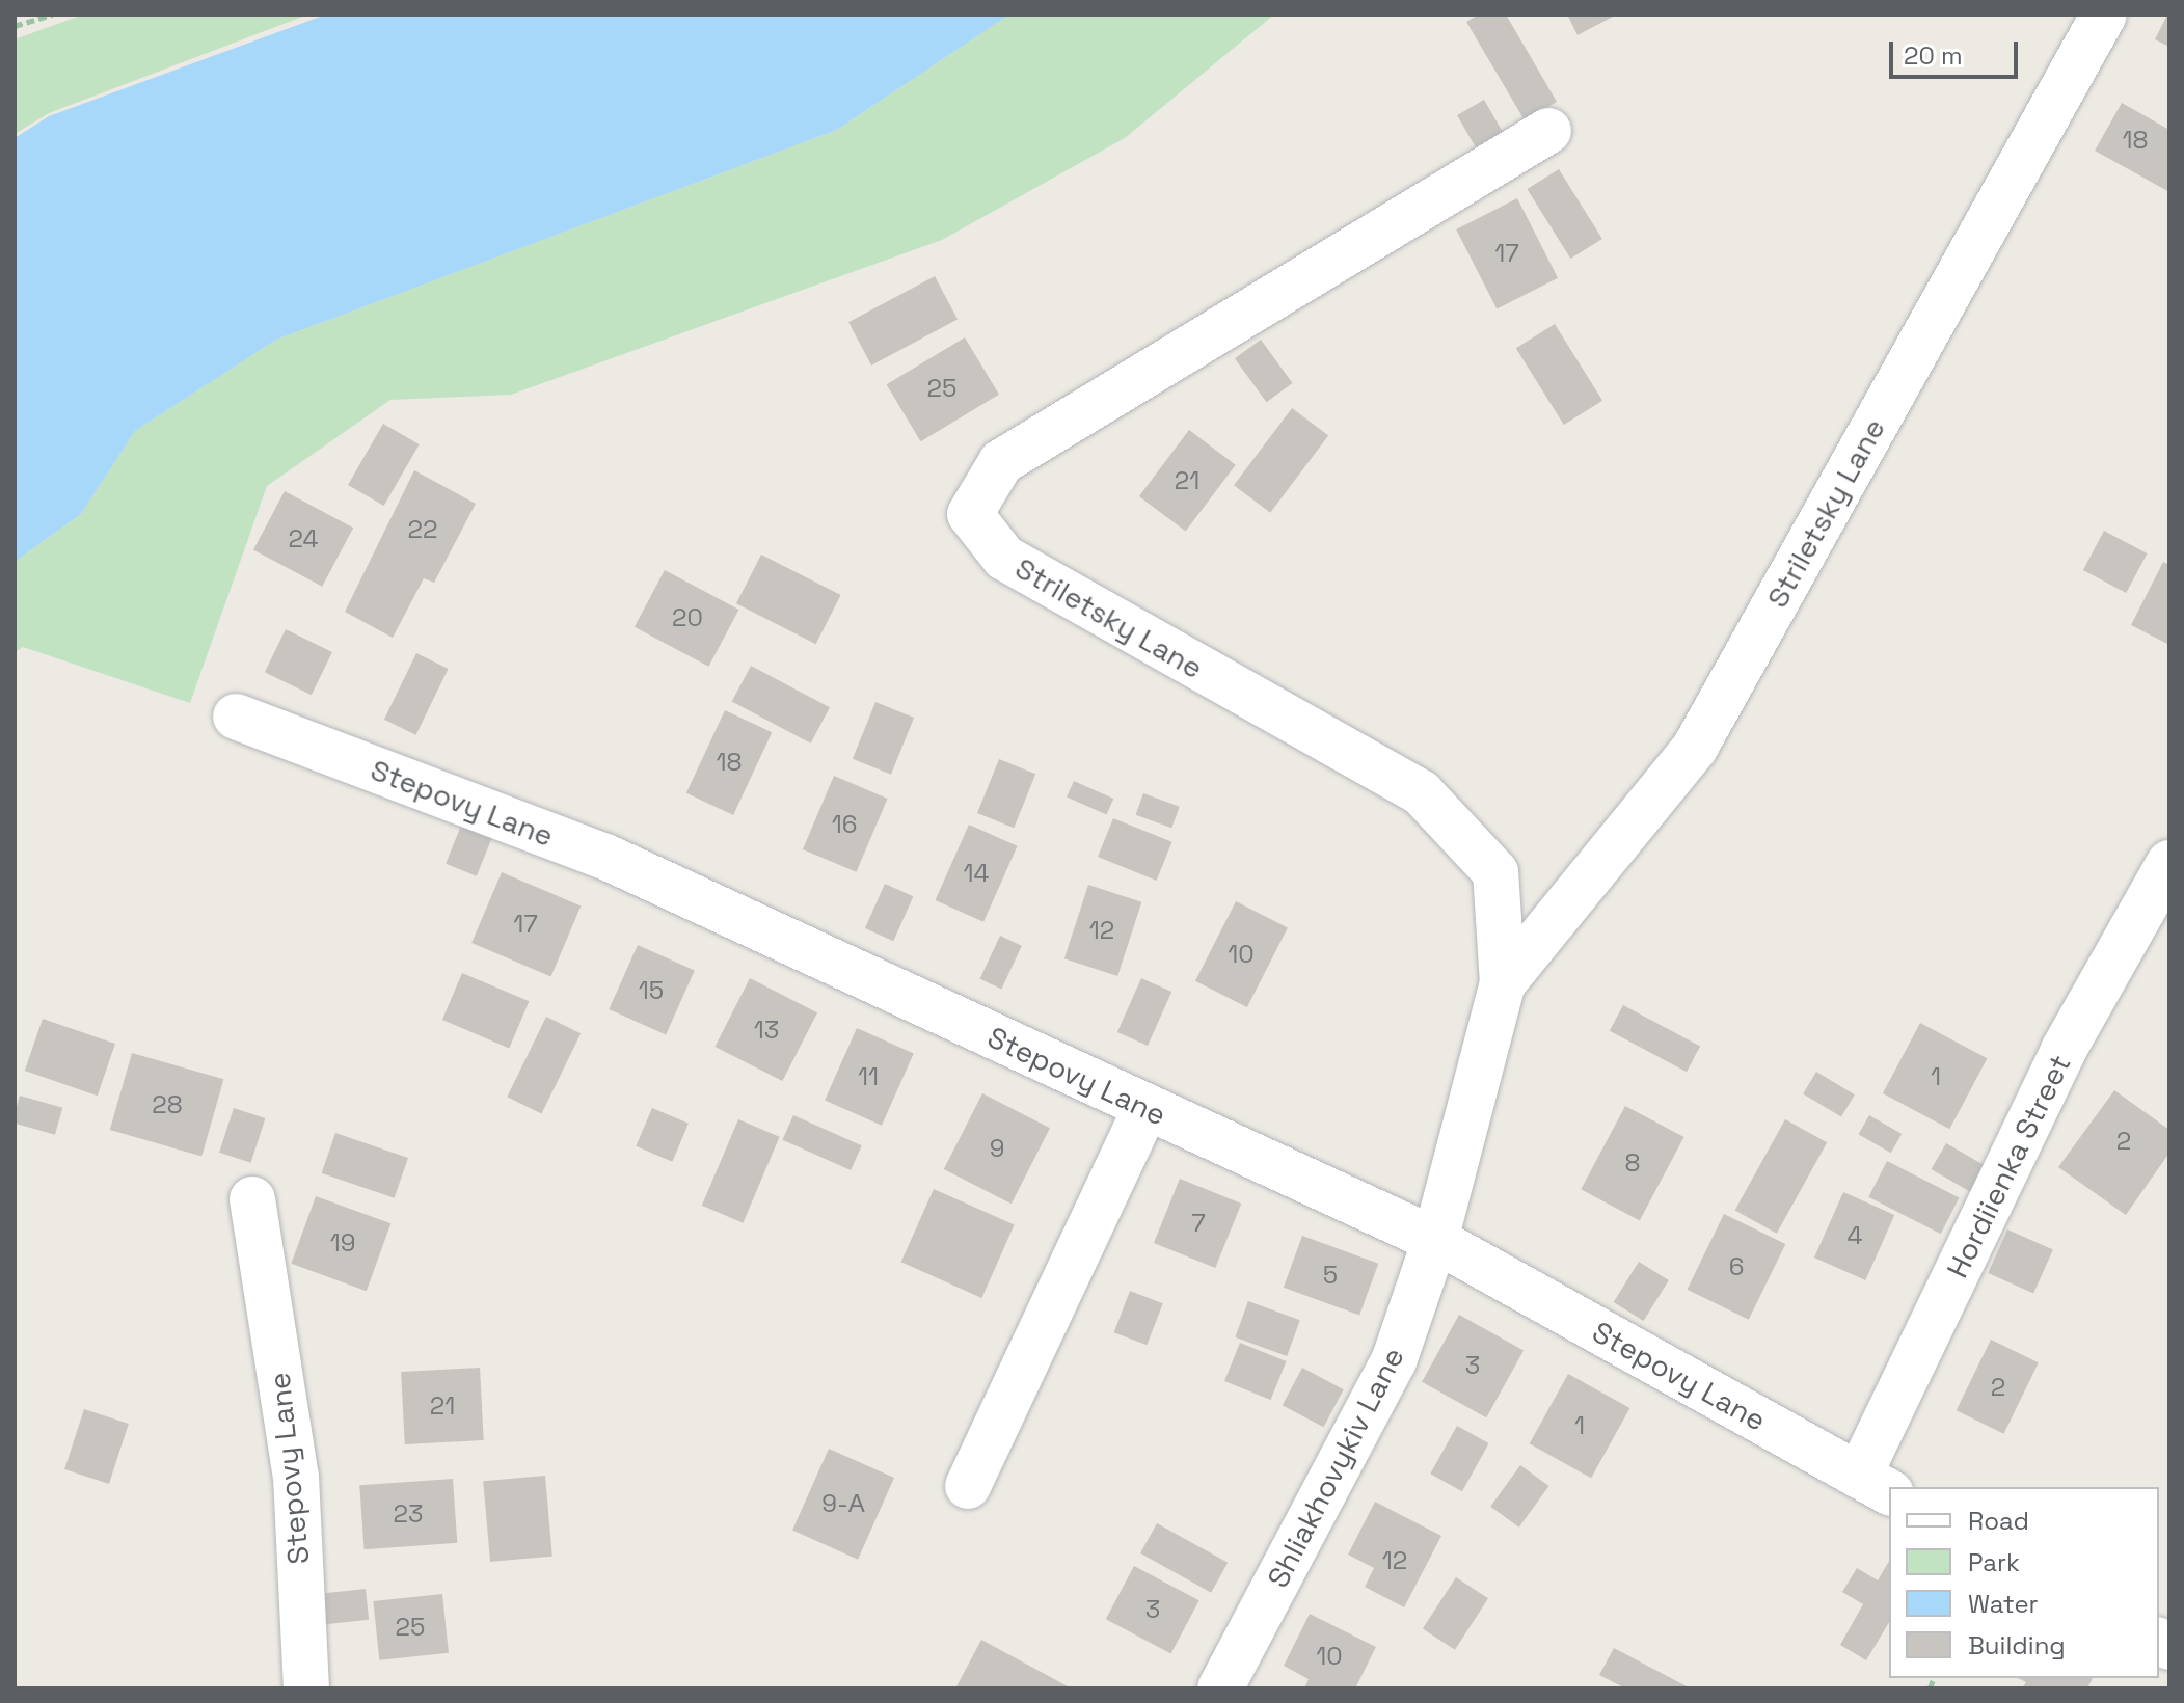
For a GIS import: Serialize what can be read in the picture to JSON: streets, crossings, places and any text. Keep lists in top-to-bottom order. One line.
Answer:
{"streets":{"street":["Striletsky Lane","Stepovy Lane","Hordiienka Street","Shliakhovykiv Lane"]},"crossings":[["Striletsky Lane","Stepovy Lane"],["Striletsky Lane","Shliakhovykiv Lane"],["Stepovy Lane","Hordiienka Street"],["Stepovy Lane","Shliakhovykiv Lane"]],"house_numbers":["18","17","25","21","22","24","20","18","16","14","17","12","10","15","13","11","1","28","2","9","8","7","4","19","6","5","3","2","21","1","9-А","23","12","3","25","10"],"legend":["Road","Park","Water","Building"],"scale_bar":"20 m"}
